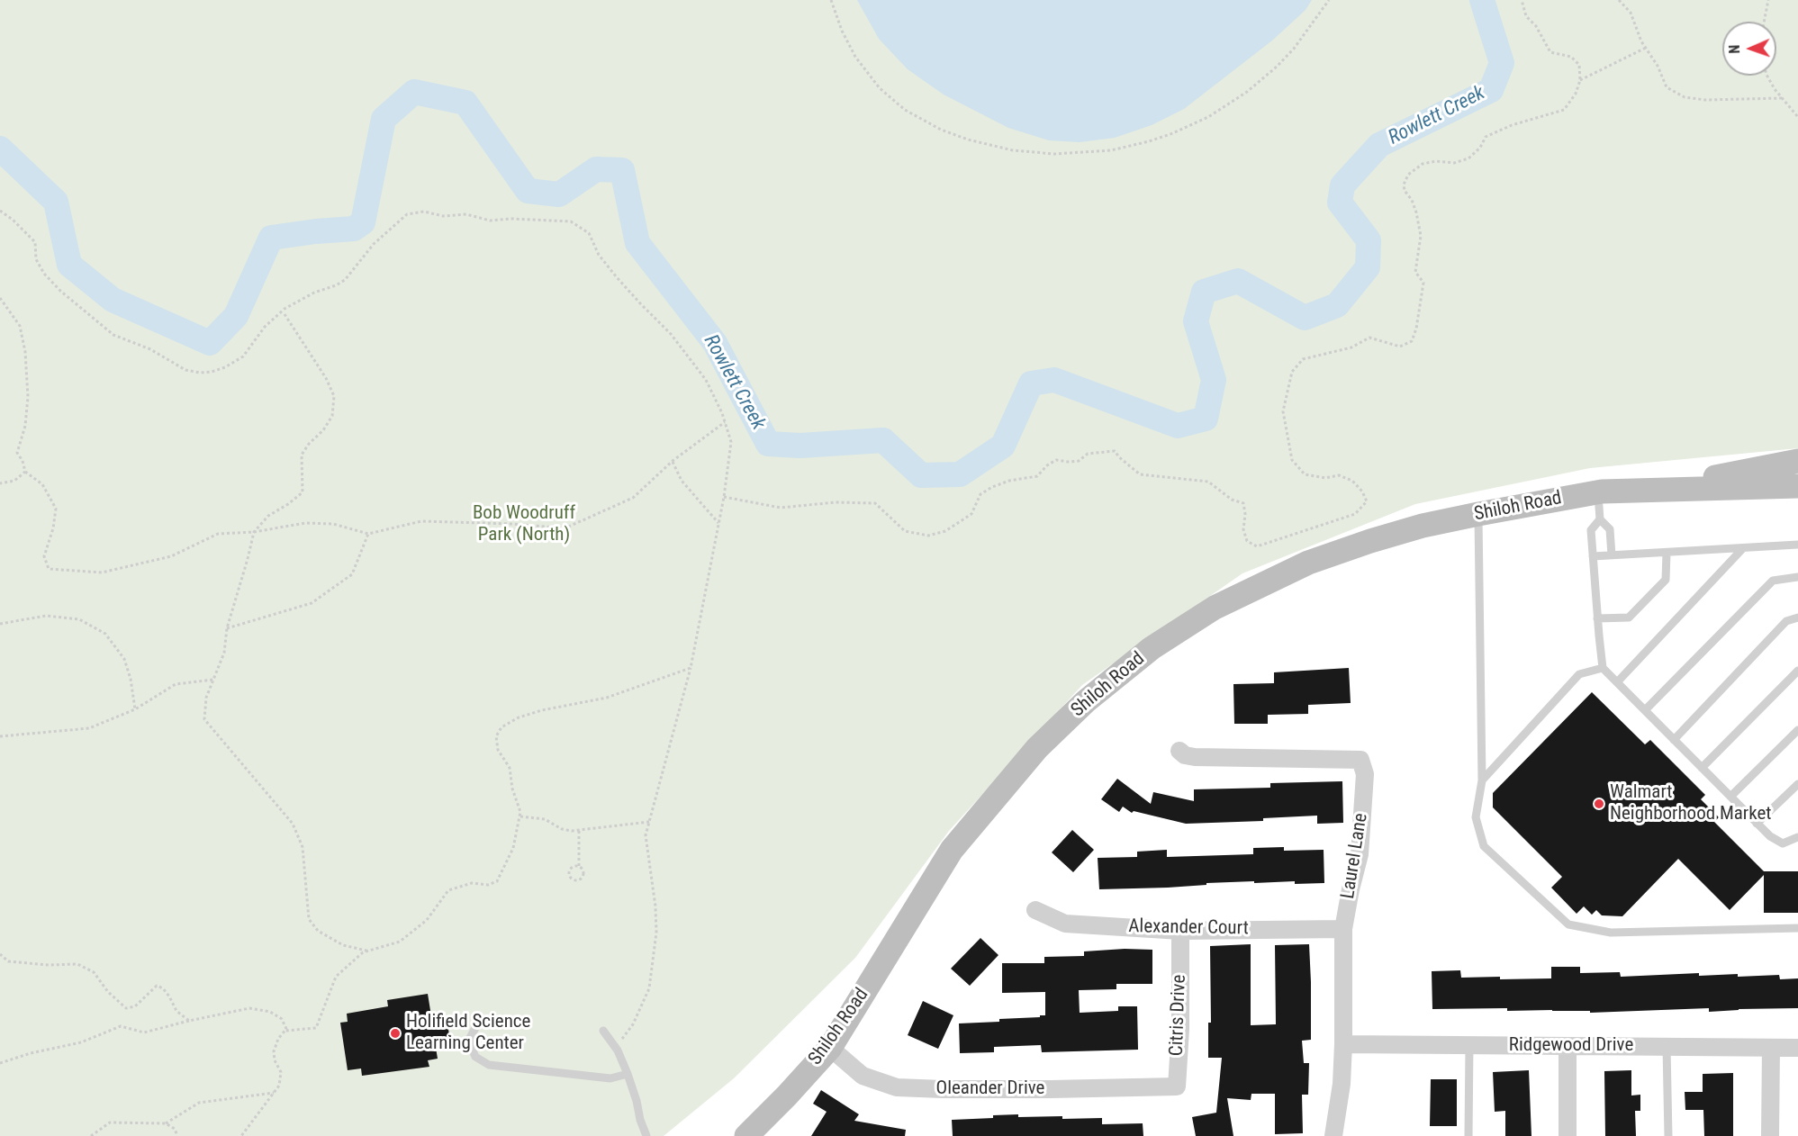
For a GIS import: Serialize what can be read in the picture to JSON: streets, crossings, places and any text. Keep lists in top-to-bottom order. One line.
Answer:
{"streets":{"main road":["Shiloh Road"],"street":["Laurel Lane","Alexander Court","Citris Drive","Ridgewood Drive","Oleander Drive"]},"crossings":[["Shiloh Road","Oleander Drive"],["Laurel Lane","Alexander Court"],["Laurel Lane","Ridgewood Drive"],["Alexander Court","Citris Drive"],["Citris Drive","Oleander Drive"]],"water":["Rowlett Creek"],"parks":["Bob Woodruff Park (North)"],"places":["Walmart Neighborhood Market","Holifield Science Learning Center"],"north":"left"}
